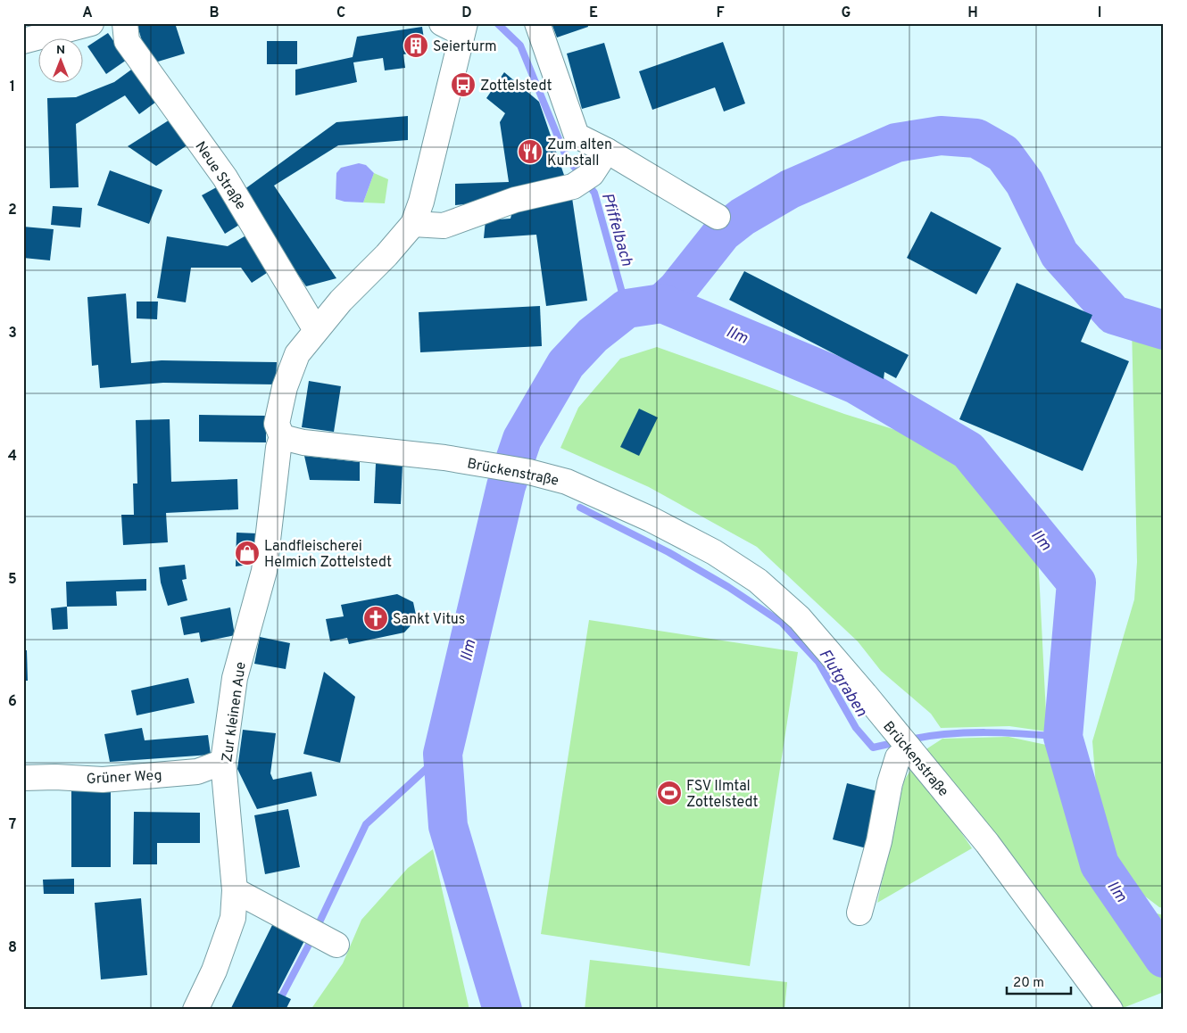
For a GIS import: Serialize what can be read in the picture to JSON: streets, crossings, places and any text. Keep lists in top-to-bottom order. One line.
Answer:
{"streets":{"street":["Neue Straße","Brückenstraße","Zur kleinen Aue","Grüner Weg"]},"crossings":[["Brückenstraße","Zur kleinen Aue"],["Zur kleinen Aue","Grüner Weg"]],"water":["Pfiffelbach","Ilm","Flutgraben"],"places":{"building":["Seierturm"],"bus stop":["Zottelstedt"],"restaurant":["Zum alten Kuhstall"],"shop":["Landfleischerei Helmich Zottelstedt"],"church":["Sankt Vitus"],"sports":["FSV Ilmtal Zottelstedt"]},"scale_bar":"20 m","north":"top","grid":{"columns":["A","B","C","D","E","F","G","H","I"],"rows":["1","2","3","4","5","6","7","8"]}}
